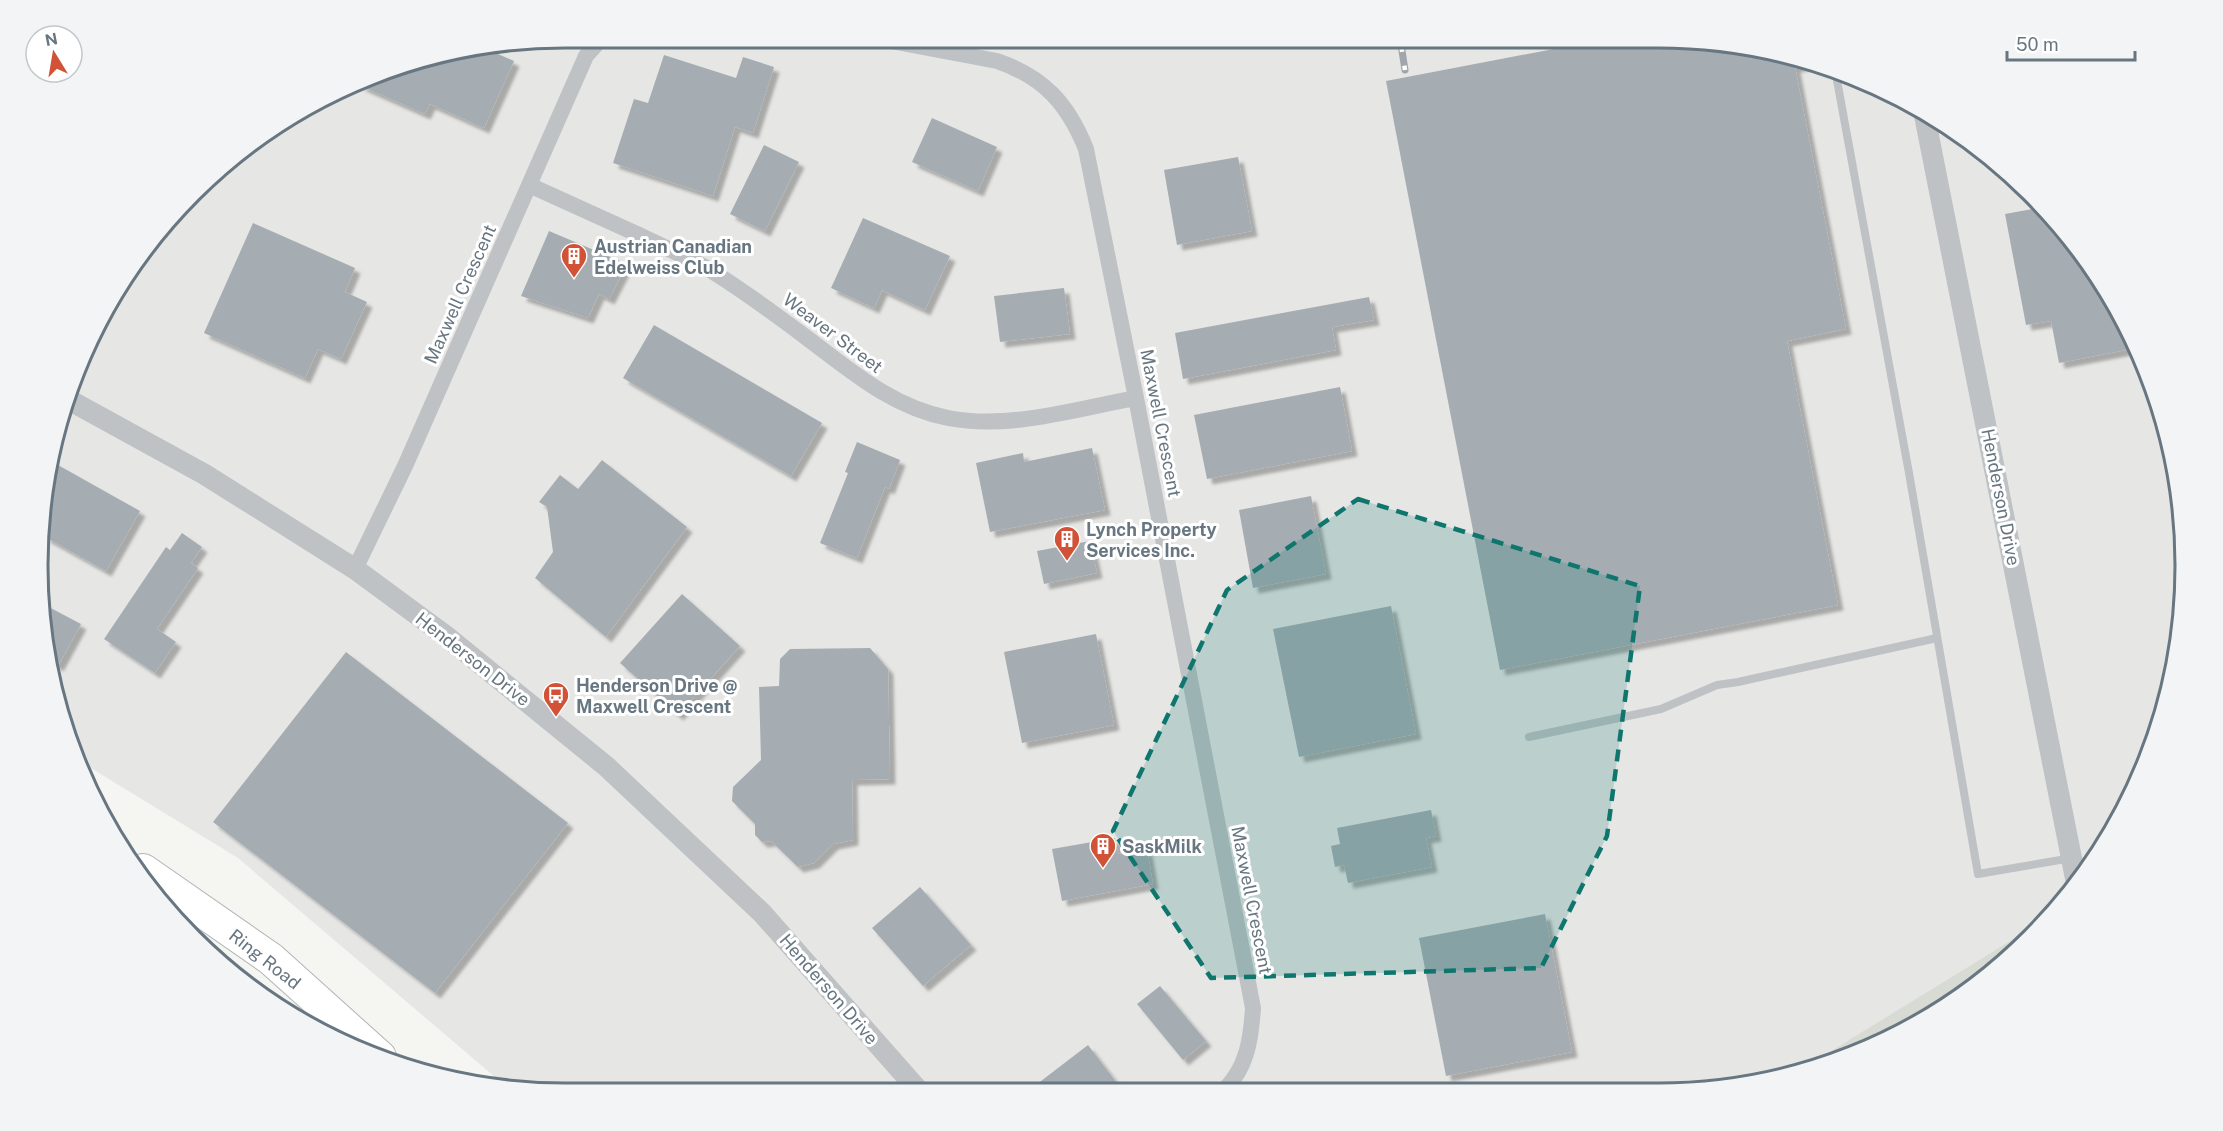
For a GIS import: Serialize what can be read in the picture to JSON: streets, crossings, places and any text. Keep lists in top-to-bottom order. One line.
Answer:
{"streets":{"highway":["Ring Road"],"street":["Maxwell Crescent","Weaver Street","Henderson Drive"]},"crossings":[["Maxwell Crescent","Weaver Street"],["Maxwell Crescent","Henderson Drive"]],"places":{"building":["Austrian Canadian Edelweiss Club","Lynch Property Services Inc.","SaskMilk"],"bus stop":["Henderson Drive @ Maxwell Crescent"]},"scale_bar":"50 m","north":"top"}
